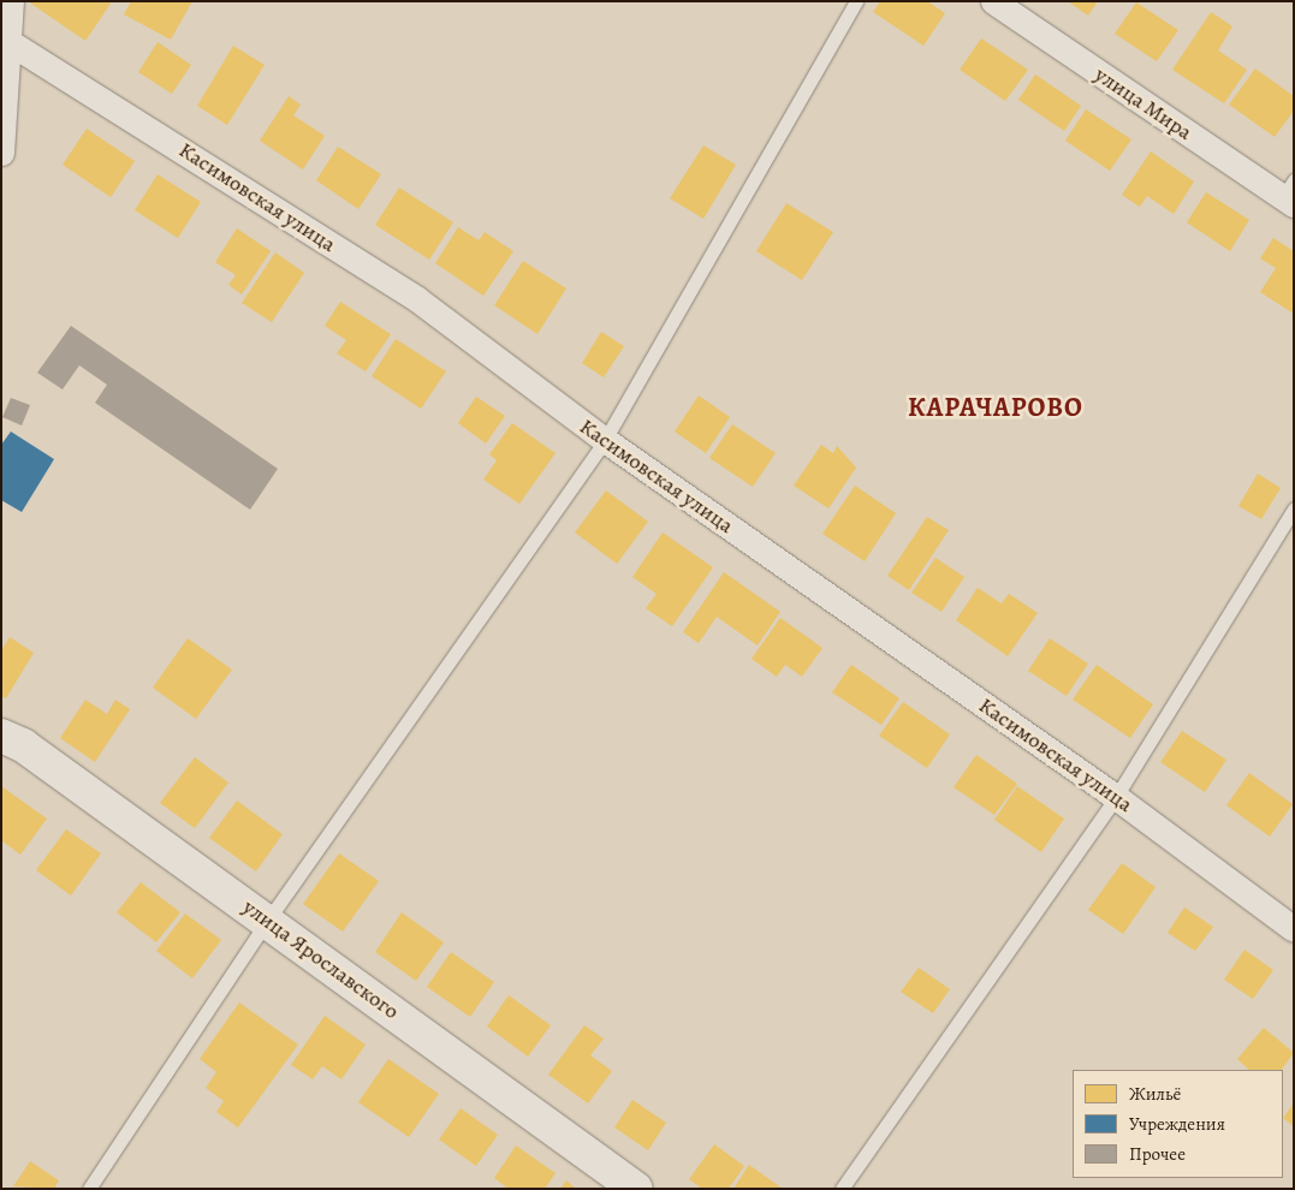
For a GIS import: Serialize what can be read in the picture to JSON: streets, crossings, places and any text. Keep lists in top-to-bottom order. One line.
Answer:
{"streets":{"street":["улица Мира","Касимовская улица","улица Ярославского"]},"districts":["КАРАЧАРОВО"],"legend":["Жильё","Учреждения","Прочее"]}
